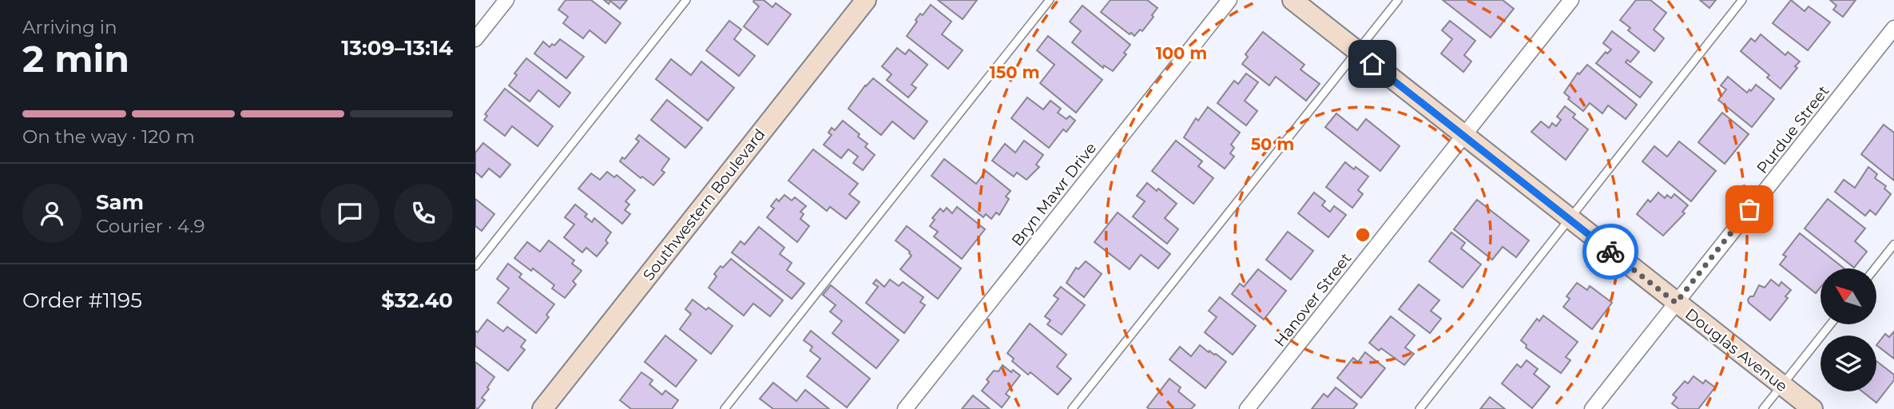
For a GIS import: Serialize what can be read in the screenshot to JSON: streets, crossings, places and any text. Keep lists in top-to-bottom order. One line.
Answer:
{"streets":{"street":["Purdue Street","Bryn Mawr Drive","Southwestern Boulevard","Hanover Street","Douglas Avenue"]},"crossings":[["Purdue Street","Douglas Avenue"],["Hanover Street","Douglas Avenue"]],"north":"top left","page":{"heading":["2 min","Arriving in","13:09–13:14"],"panel":["Sam","Courier · 4.9","Order #1195","$32.40"],"bar":"On the way · 120 m"},"rings":["100 m","150 m","50 m"]}
